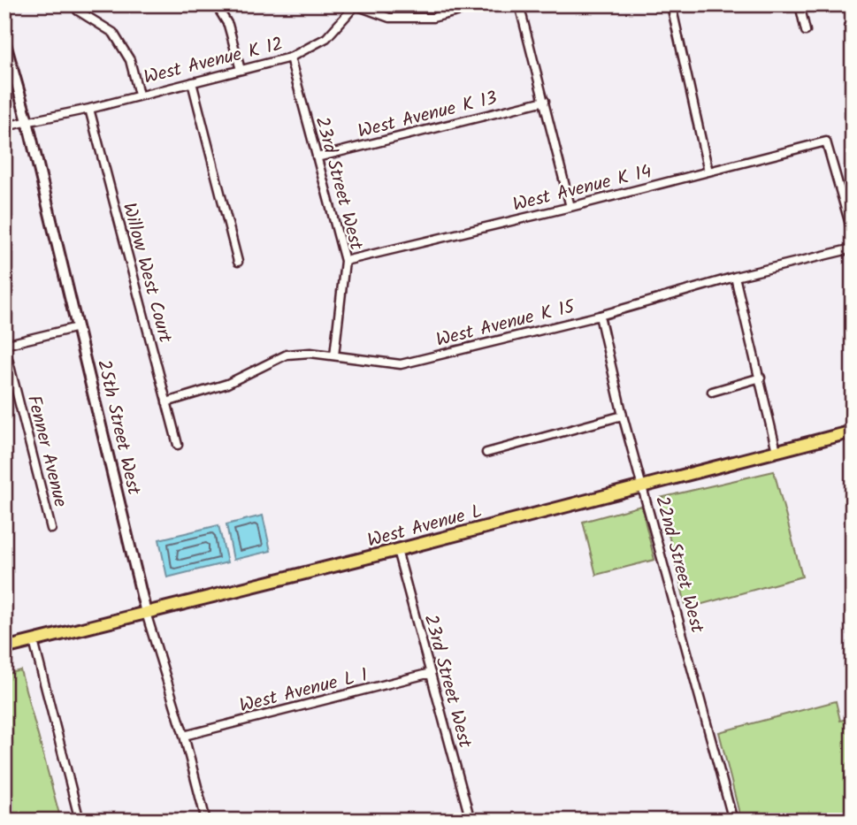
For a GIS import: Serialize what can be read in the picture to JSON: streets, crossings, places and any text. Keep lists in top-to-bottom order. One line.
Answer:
{"streets":{"main road":["West Avenue L"],"street":["West Avenue K 12","West Avenue K 13","23rd Street West","West Avenue K 14","Willow West Court","West Avenue K 15","25th Street West","Fenner Avenue","22nd Street West","West Avenue L 1"]},"crossings":[["West Avenue K 12","23rd Street West"],["West Avenue K 12","Willow West Court"],["West Avenue K 12","25th Street West"],["West Avenue K 13","23rd Street West"],["23rd Street West","West Avenue K 14"],["23rd Street West","West Avenue K 15"],["23rd Street West","West Avenue L"],["23rd Street West","West Avenue L 1"],["Willow West Court","West Avenue K 15"],["West Avenue K 15","22nd Street West"],["25th Street West","West Avenue L"],["25th Street West","West Avenue L 1"],["West Avenue L","22nd Street West"]]}
